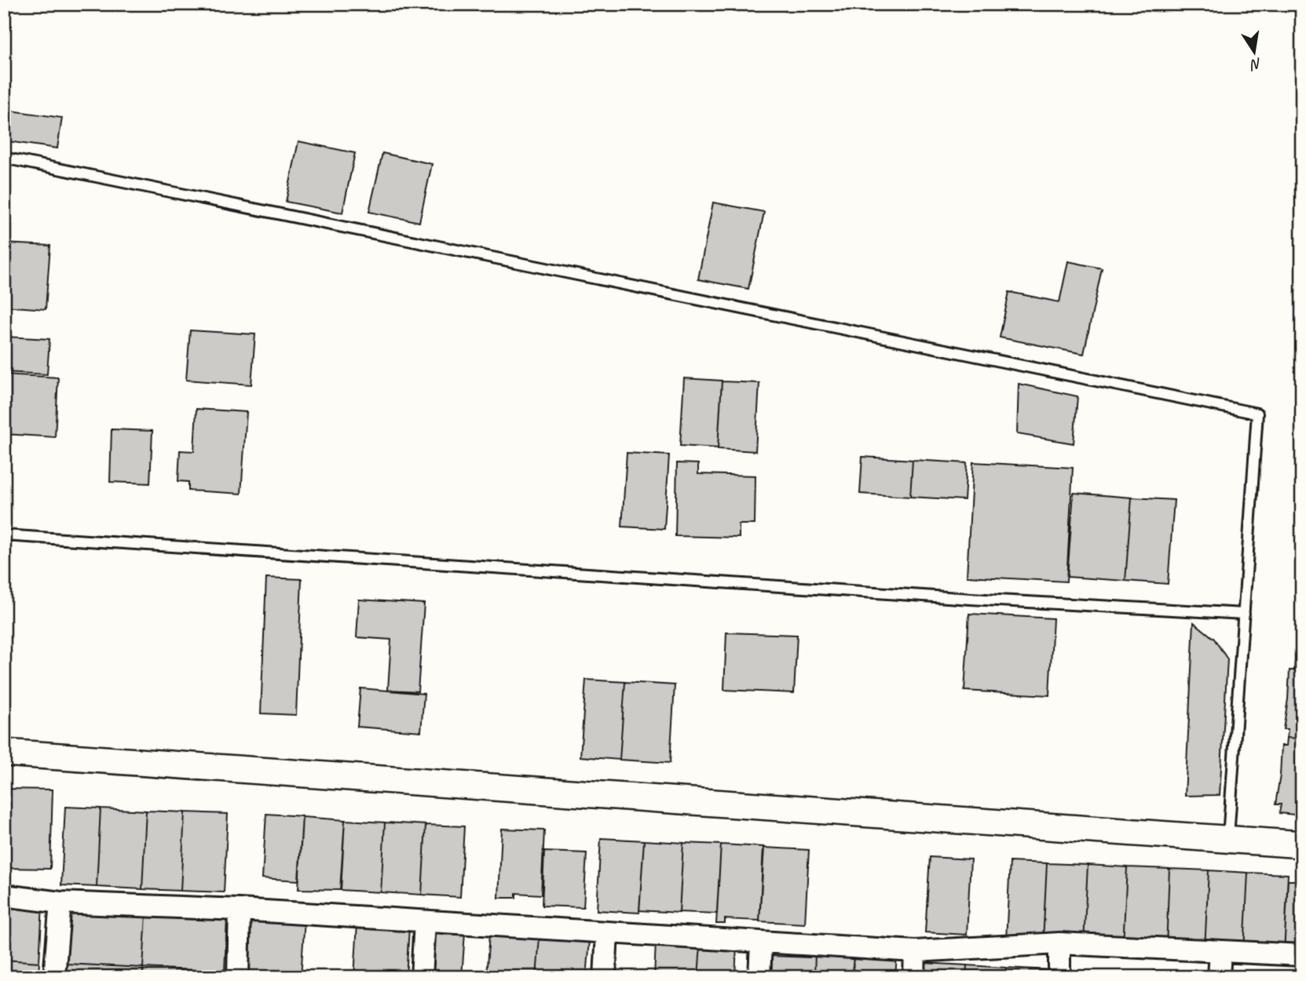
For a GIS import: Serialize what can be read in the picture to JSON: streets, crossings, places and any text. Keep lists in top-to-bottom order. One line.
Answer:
{"north":"bottom"}
